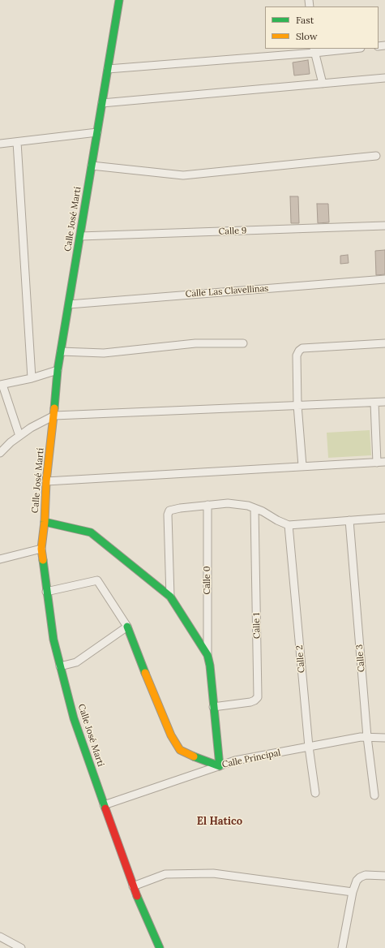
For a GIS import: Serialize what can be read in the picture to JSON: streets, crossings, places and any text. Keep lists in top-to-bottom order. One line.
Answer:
{"streets":{"main road":["Calle José Martí"],"street":["Calle 9","Calle Las Clavellinas","Calle 0","Calle 1","Calle 3","Calle 2","Calle Principal"]},"crossings":[["Calle José Martí","Calle 9"],["Calle José Martí","Calle Las Clavellinas"],["Calle José Martí","Calle Principal"],["Calle 3","Calle Principal"],["Calle 2","Calle Principal"]],"districts":["El Hatico"],"legend":["Fast","Slow"]}
